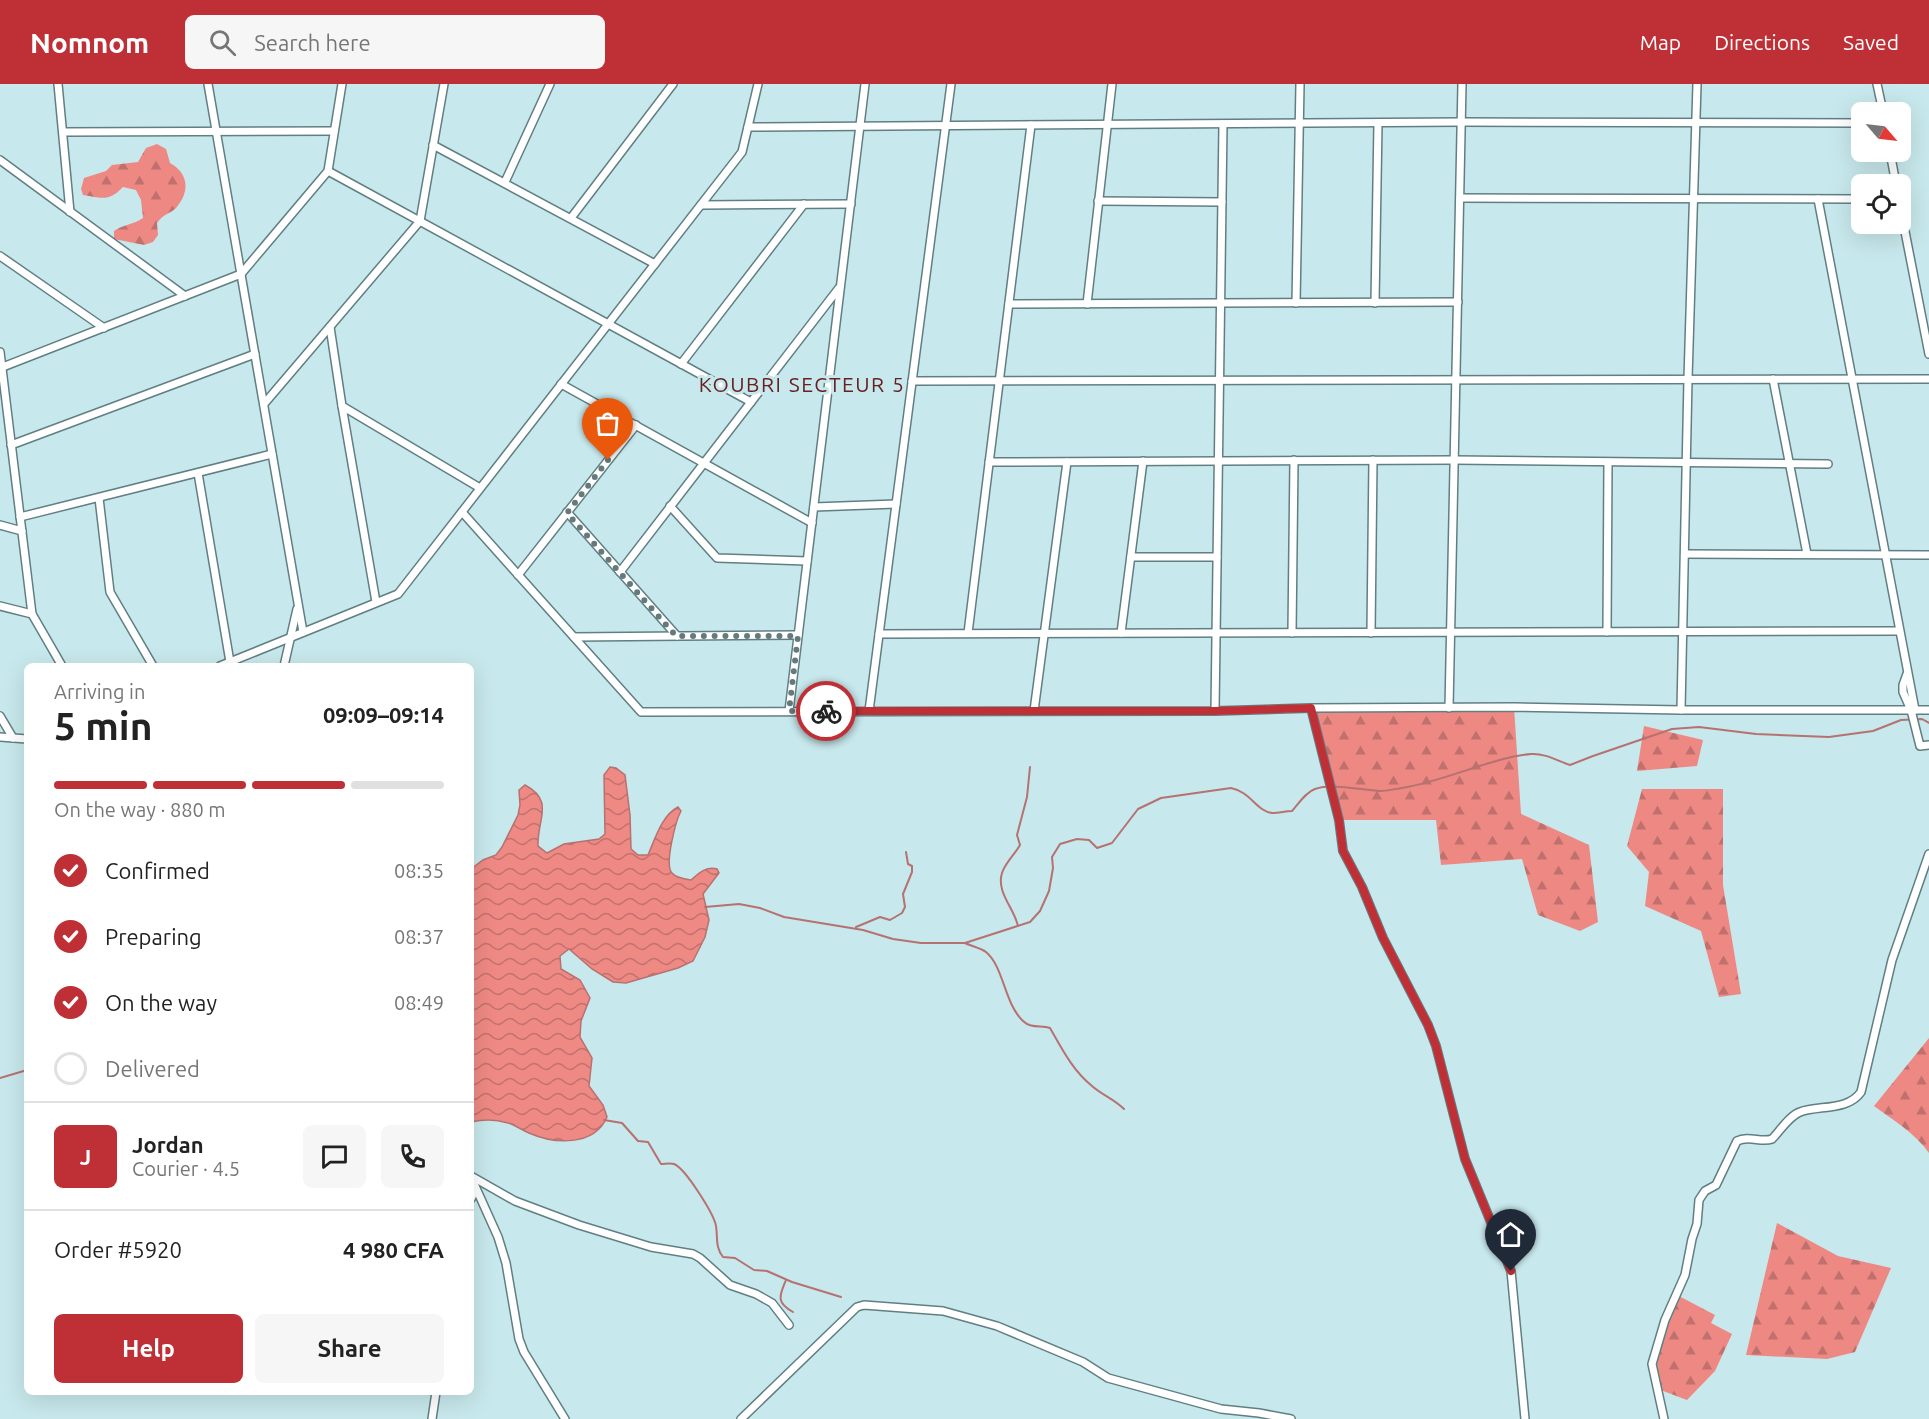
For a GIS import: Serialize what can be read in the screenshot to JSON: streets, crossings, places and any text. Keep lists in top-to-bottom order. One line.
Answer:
{"districts":["KOUBRI SECTEUR 5"],"north":"bottom right","page":{"header":"Nomnom","search":"Search here","nav":["Map","Directions","Saved"],"heading":["5 min","Arriving in","09:09–09:14"],"panel":["Jordan","Courier · 4.5","Order #5920","4 980 CFA"],"bar":"On the way · 880 m","list":[["Confirmed","08:35"],["Preparing","08:37"],["On the way","08:49"],"Delivered"],"round":"J","buttons":["Help","Share"]}}
